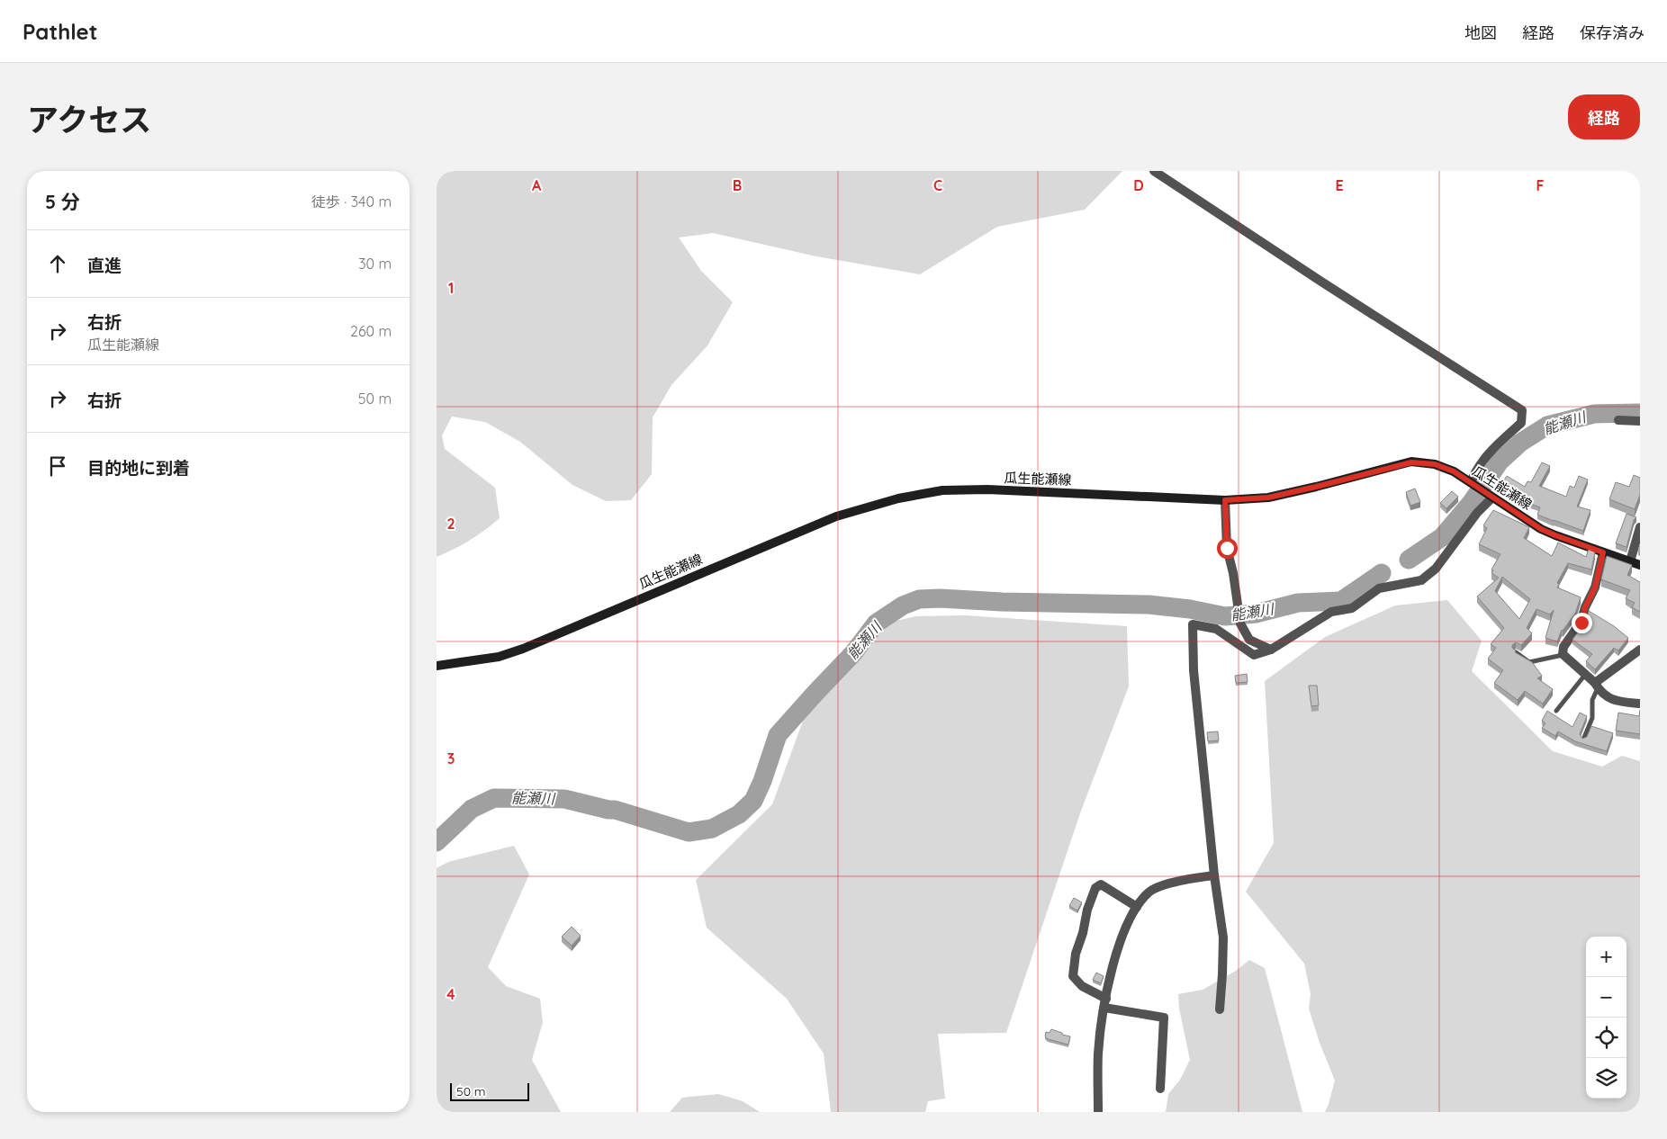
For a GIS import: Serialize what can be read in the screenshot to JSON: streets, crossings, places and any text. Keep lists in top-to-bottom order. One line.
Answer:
{"streets":{"main road":["瓜生能瀬線"]},"water":["能瀬川"],"scale_bar":"50 m","page":{"header":"Pathlet","nav":["地図","経路","保存済み"],"title":"アクセス","buttons":"経路","heading":["5 分","徒歩 · 340 m"],"list":[["直進","30 m"],["右折","瓜生能瀬線","260 m"],["右折","50 m"],"目的地に到着"],"map_buttons":["+","−"],"scale":"50 m"},"grid":{"columns":["A","B","C","D","E","F"],"rows":["1","2","3","4"]}}
